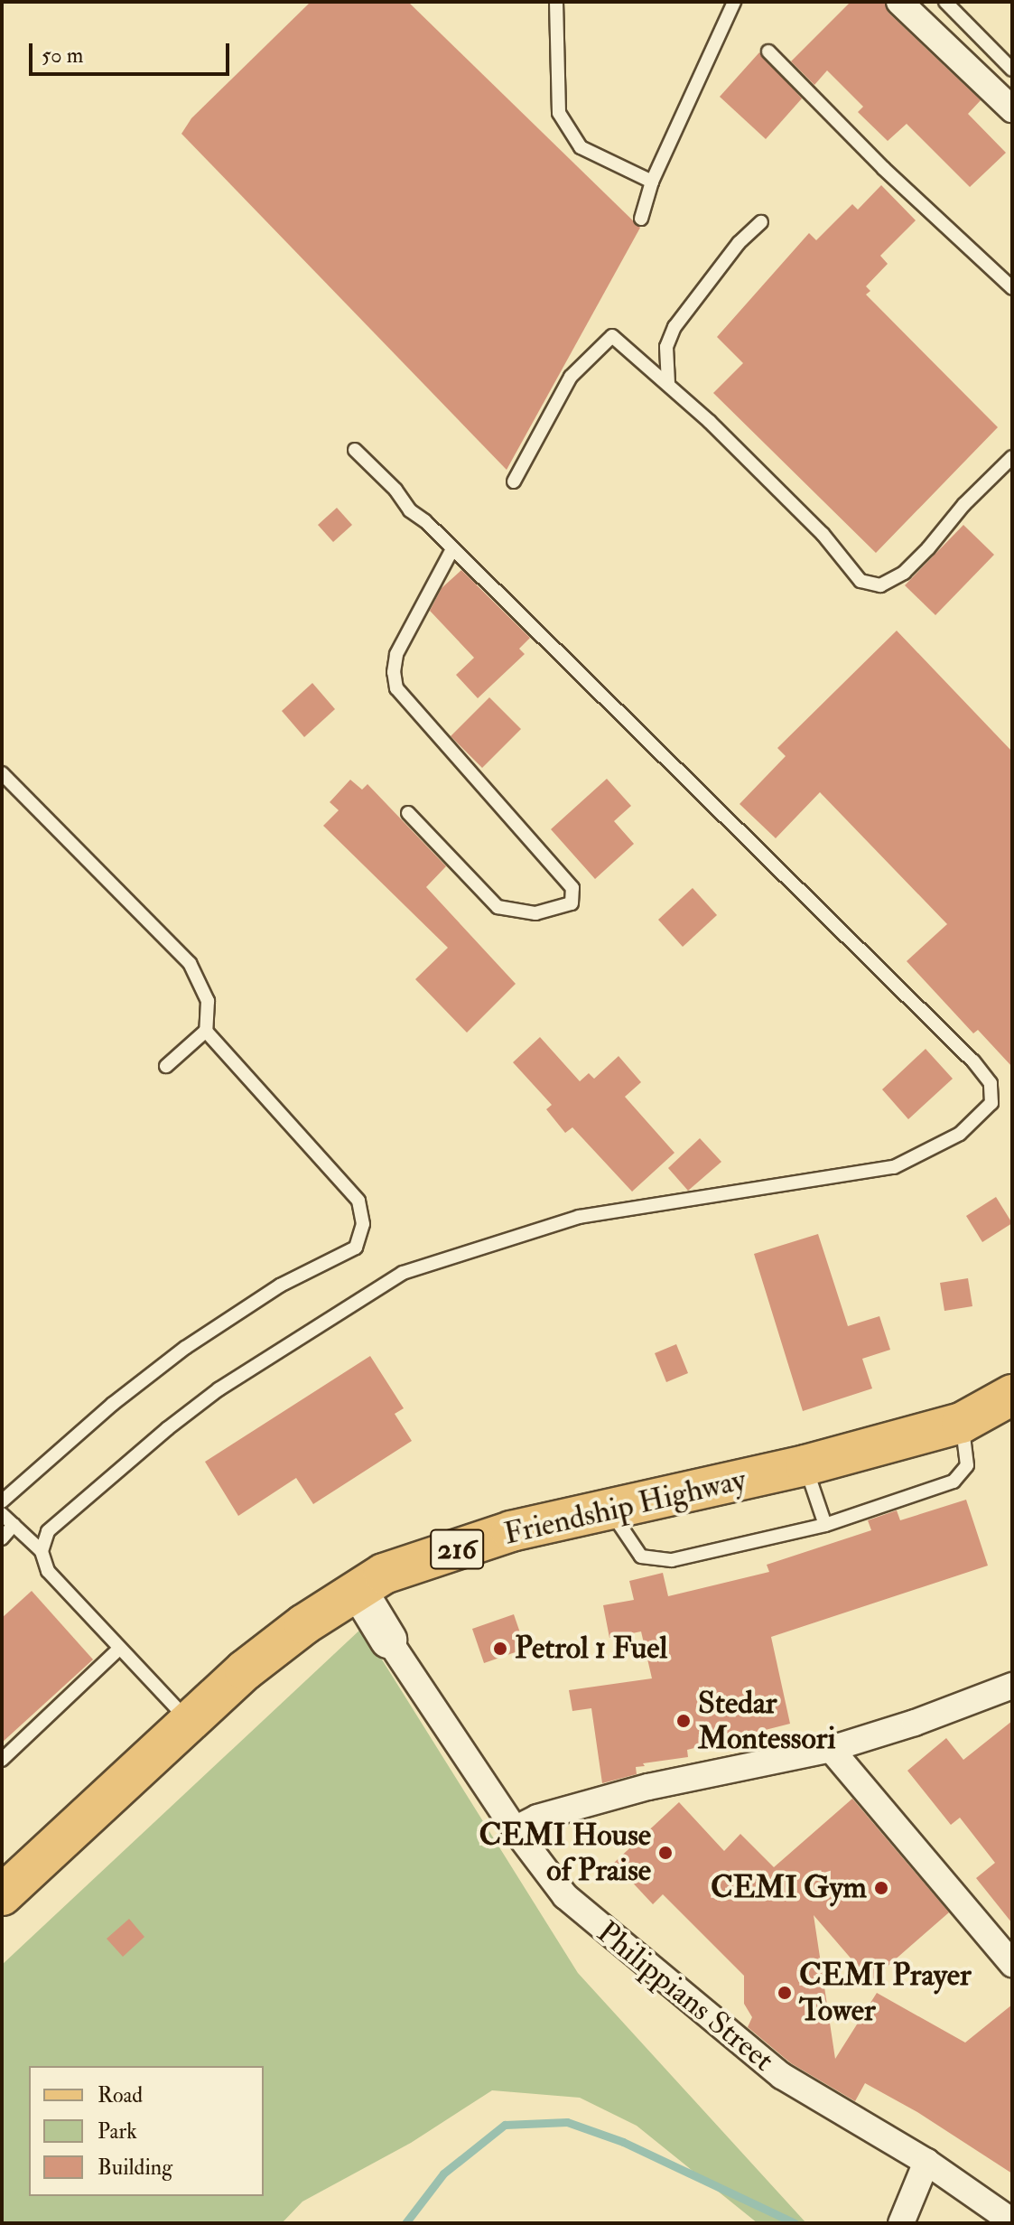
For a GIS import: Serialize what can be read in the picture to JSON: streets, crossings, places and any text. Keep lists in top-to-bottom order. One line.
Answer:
{"streets":{"main road":["Friendship Highway","216"],"street":["Philippians Street"]},"crossings":[["Friendship Highway","Philippians Street"]],"places":["Petrol 1 Fuel","Stedar Montessori","CEMI House of Praise","CEMI Gym","CEMI Prayer Tower"],"legend":["Road","Park","Building"],"scale_bar":"50 m"}
